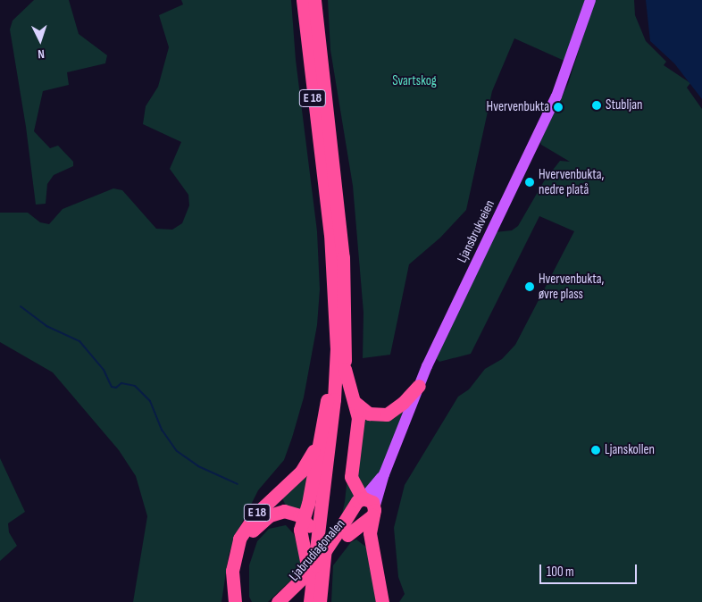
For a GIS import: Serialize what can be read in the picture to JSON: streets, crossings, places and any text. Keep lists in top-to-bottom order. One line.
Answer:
{"streets":{"highway":["E 18","Ljabrudiagonalen"],"main road":["Ljansbrukveien"]},"crossings":[["E 18","Ljansbrukveien"],["E 18","Ljabrudiagonalen"],["Ljansbrukveien","Ljabrudiagonalen"]],"parks":["Svartskog"],"places":["Stubljan","Hvervenbukta","Hvervenbukta, nedre platå","Hvervenbukta, øvre plass","Ljanskollen"],"scale_bar":"100 m","north":"bottom"}
